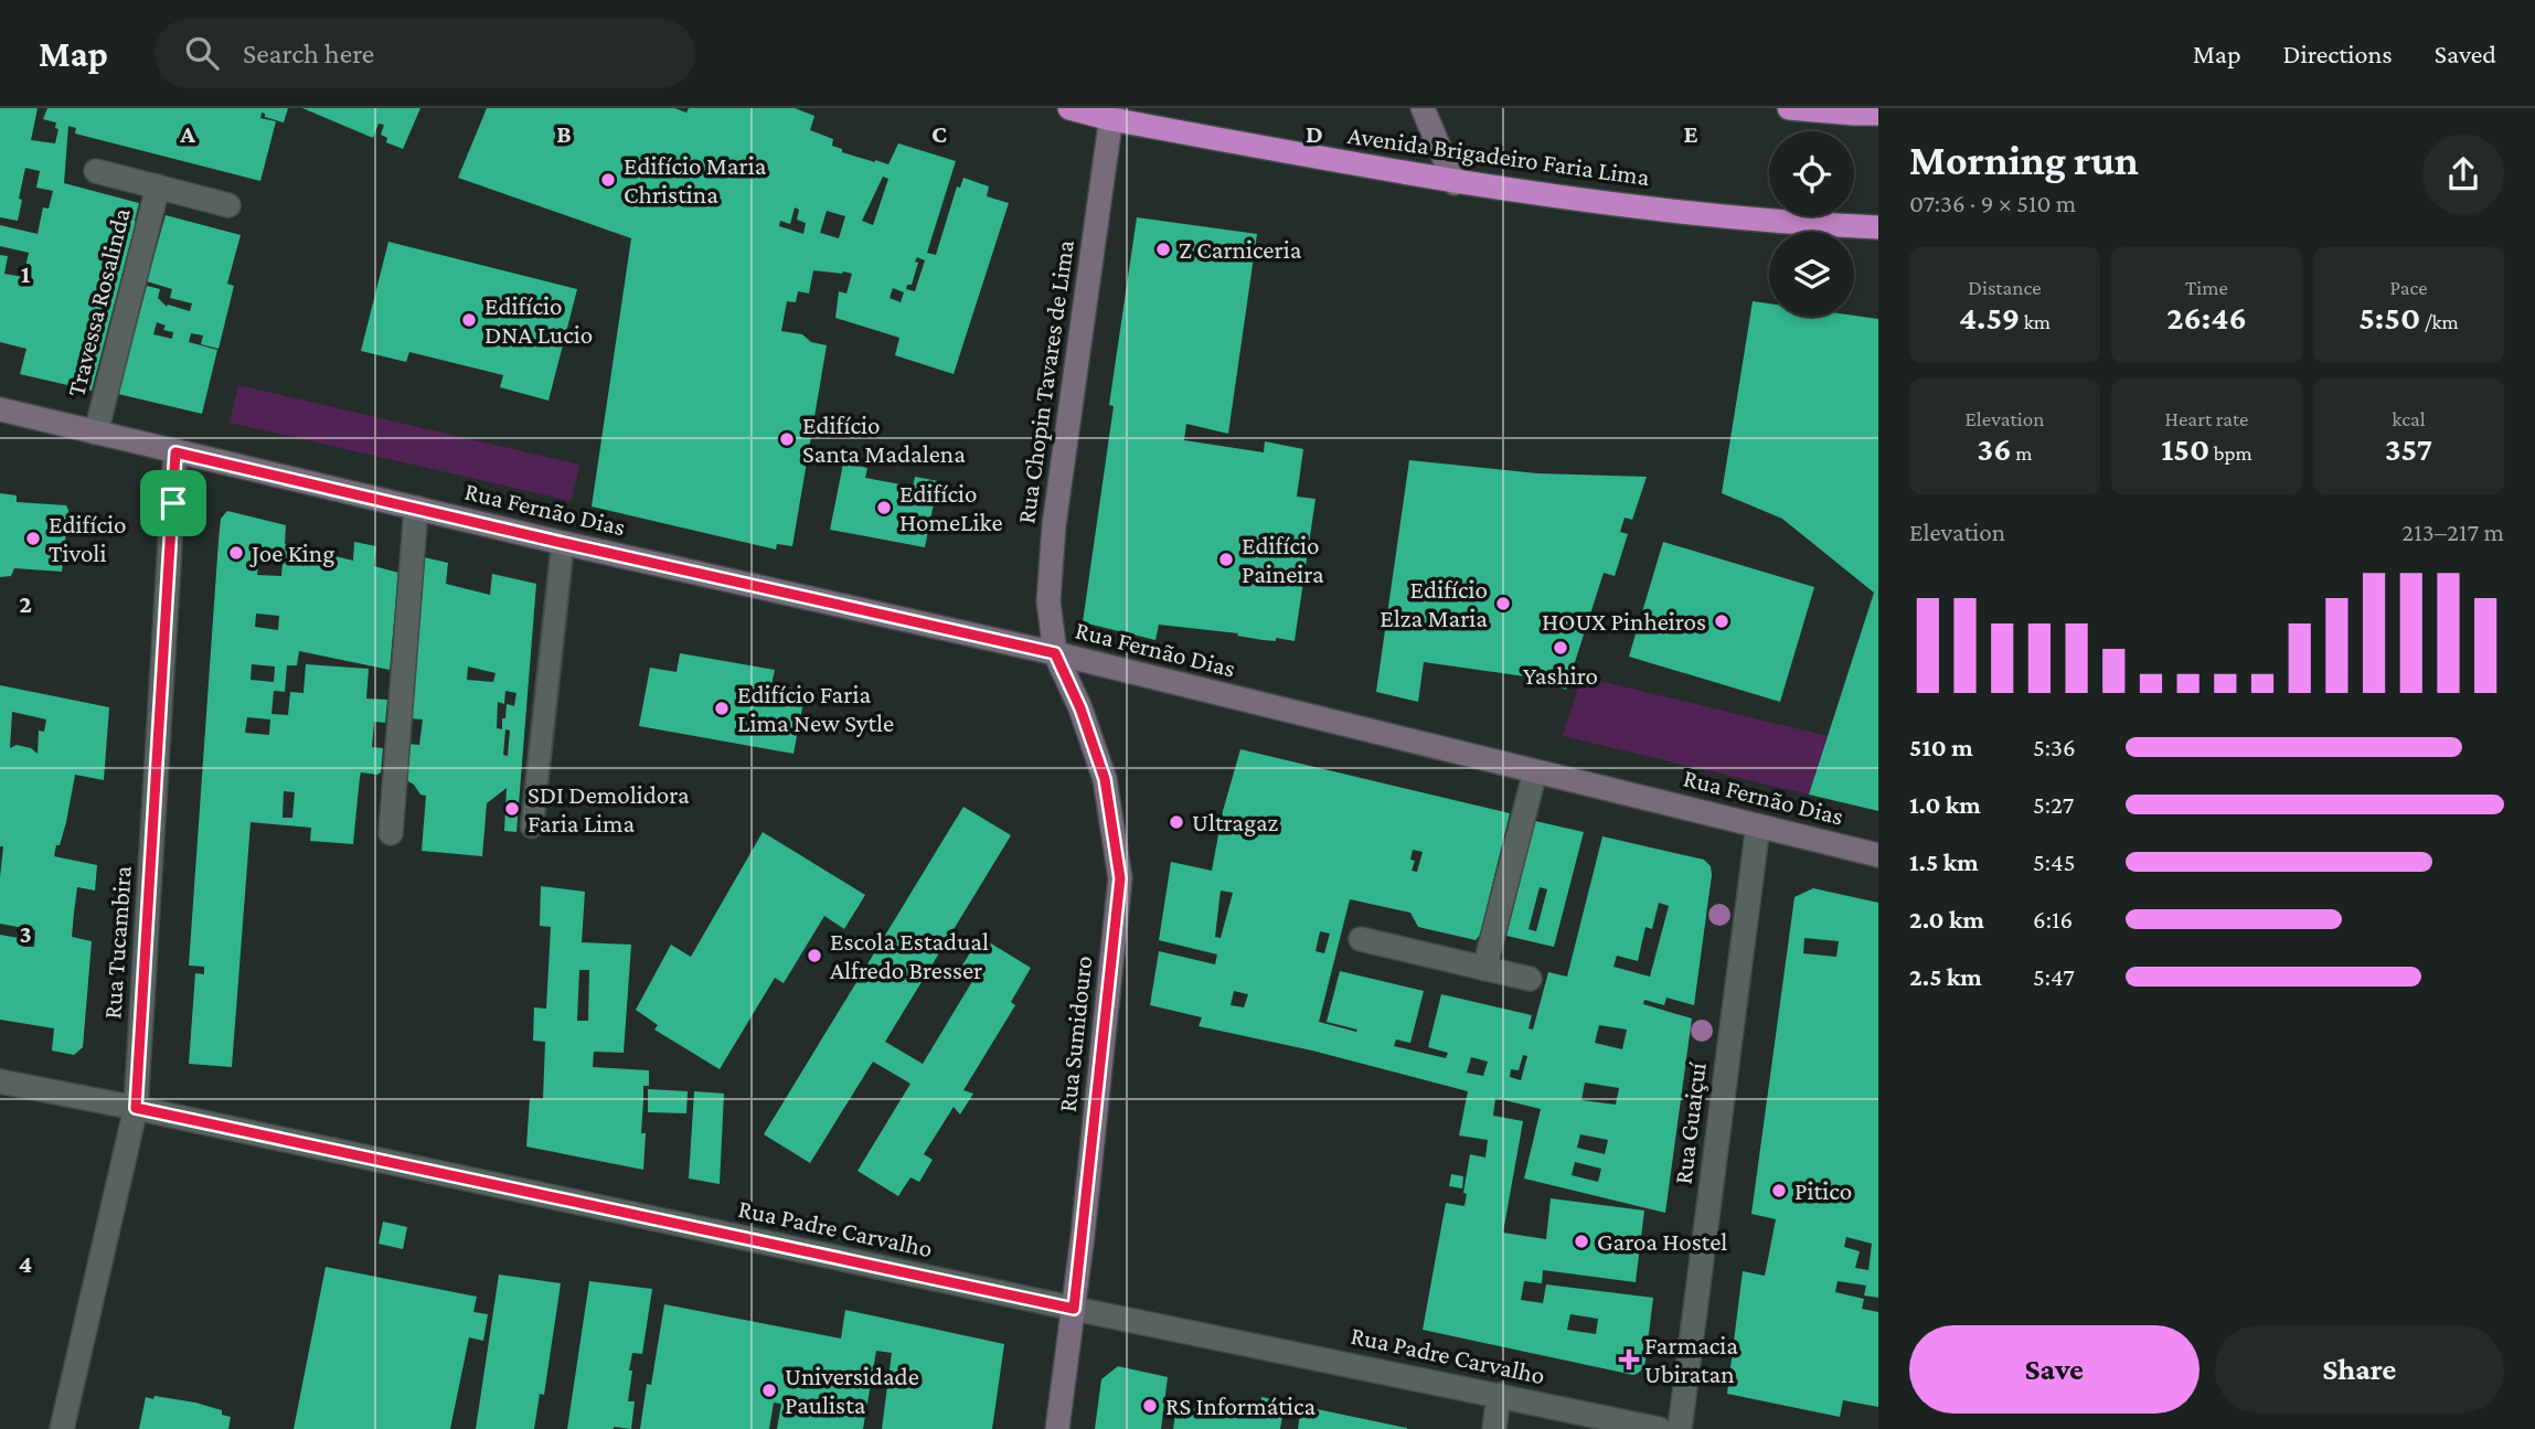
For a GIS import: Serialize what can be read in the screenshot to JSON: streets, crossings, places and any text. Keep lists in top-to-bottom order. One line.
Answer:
{"streets":{"highway":["Avenida Brigadeiro Faria Lima"],"street":["Travessa Rosalinda","Rua Chopin Tavares de Lima","Rua Fernão Dias","Rua Tucambira","Rua Sumidouro","Rua Guaiçuí","Rua Padre Carvalho"]},"crossings":[["Avenida Brigadeiro Faria Lima","Rua Chopin Tavares de Lima"],["Travessa Rosalinda","Rua Fernão Dias"],["Rua Chopin Tavares de Lima","Rua Fernão Dias"],["Rua Chopin Tavares de Lima","Rua Sumidouro"],["Rua Fernão Dias","Rua Tucambira"],["Rua Fernão Dias","Rua Sumidouro"],["Rua Fernão Dias","Rua Guaiçuí"],["Rua Tucambira","Rua Padre Carvalho"],["Rua Sumidouro","Rua Padre Carvalho"]],"places":{"other":["Edifício Maria Christina","Z Carniceria","Edifício DNA Lucio","Edifício Santa Madalena","Edifício HomeLike","Edifício Tivoli","Joe King","Edifício Paineira","Edifício Elza Maria","HOUX Pinheiros","Yashiro","Edifício Faria Lima New Sytle","SDI Demolidora Faria Lima","Ultragaz","Escola Estadual Alfredo Bresser","Pitico","Garoa Hostel","Universidade Paulista","RS Informática"],"health":["Farmacia Ubiratan"]},"page":{"header":"Map","search":"Search here","nav":["Map","Directions","Saved"],"heading":["Morning run","07:36 · 9 × 510 m"],"stats":[["Distance","4.59 km"],["Time","26:46"],["Pace","5:50 /km"],["Elevation","36 m"],["Heart rate","150 bpm"],["kcal","357"]],"chart":["Elevation","213–217 m"],"list":[{"name":"510 m","note":"5:36"},{"name":"1.0 km","note":"5:27"},{"name":"1.5 km","note":"5:45"},{"name":"2.0 km","note":"6:16"},{"name":"2.5 km","note":"5:47"}],"buttons":["Save","Share"]},"grid":{"columns":["A","B","C","D","E"],"rows":["1","2","3","4"]}}
